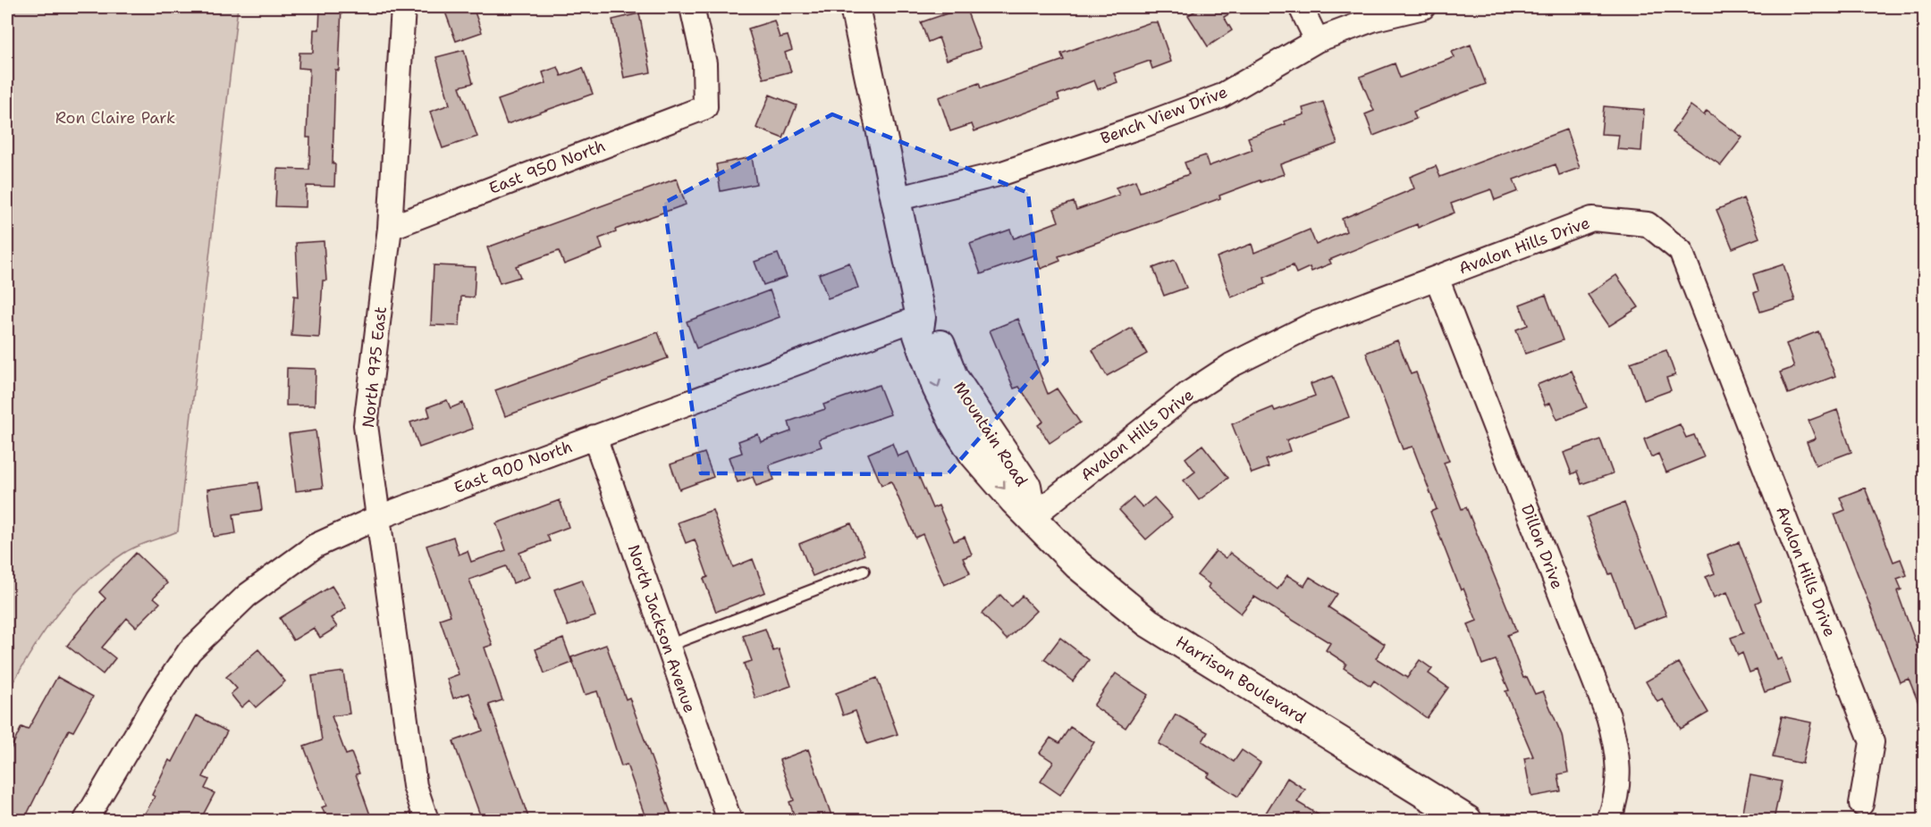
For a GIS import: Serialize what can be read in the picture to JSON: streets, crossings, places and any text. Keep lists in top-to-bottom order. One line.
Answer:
{"streets":{"street":["Bench View Drive","East 950 North","Avalon Hills Drive","North 975 East","Mountain Road","East 900 North","Dillon Drive","North Jackson Avenue","Harrison Boulevard"]},"crossings":[["Bench View Drive","Mountain Road"],["East 950 North","North 975 East"],["Avalon Hills Drive","Mountain Road"],["Avalon Hills Drive","Dillon Drive"],["Avalon Hills Drive","Harrison Boulevard"],["North 975 East","East 900 North"],["Mountain Road","East 900 North"],["Mountain Road","Harrison Boulevard"],["East 900 North","North Jackson Avenue"]],"parks":["Ron Claire Park"]}
